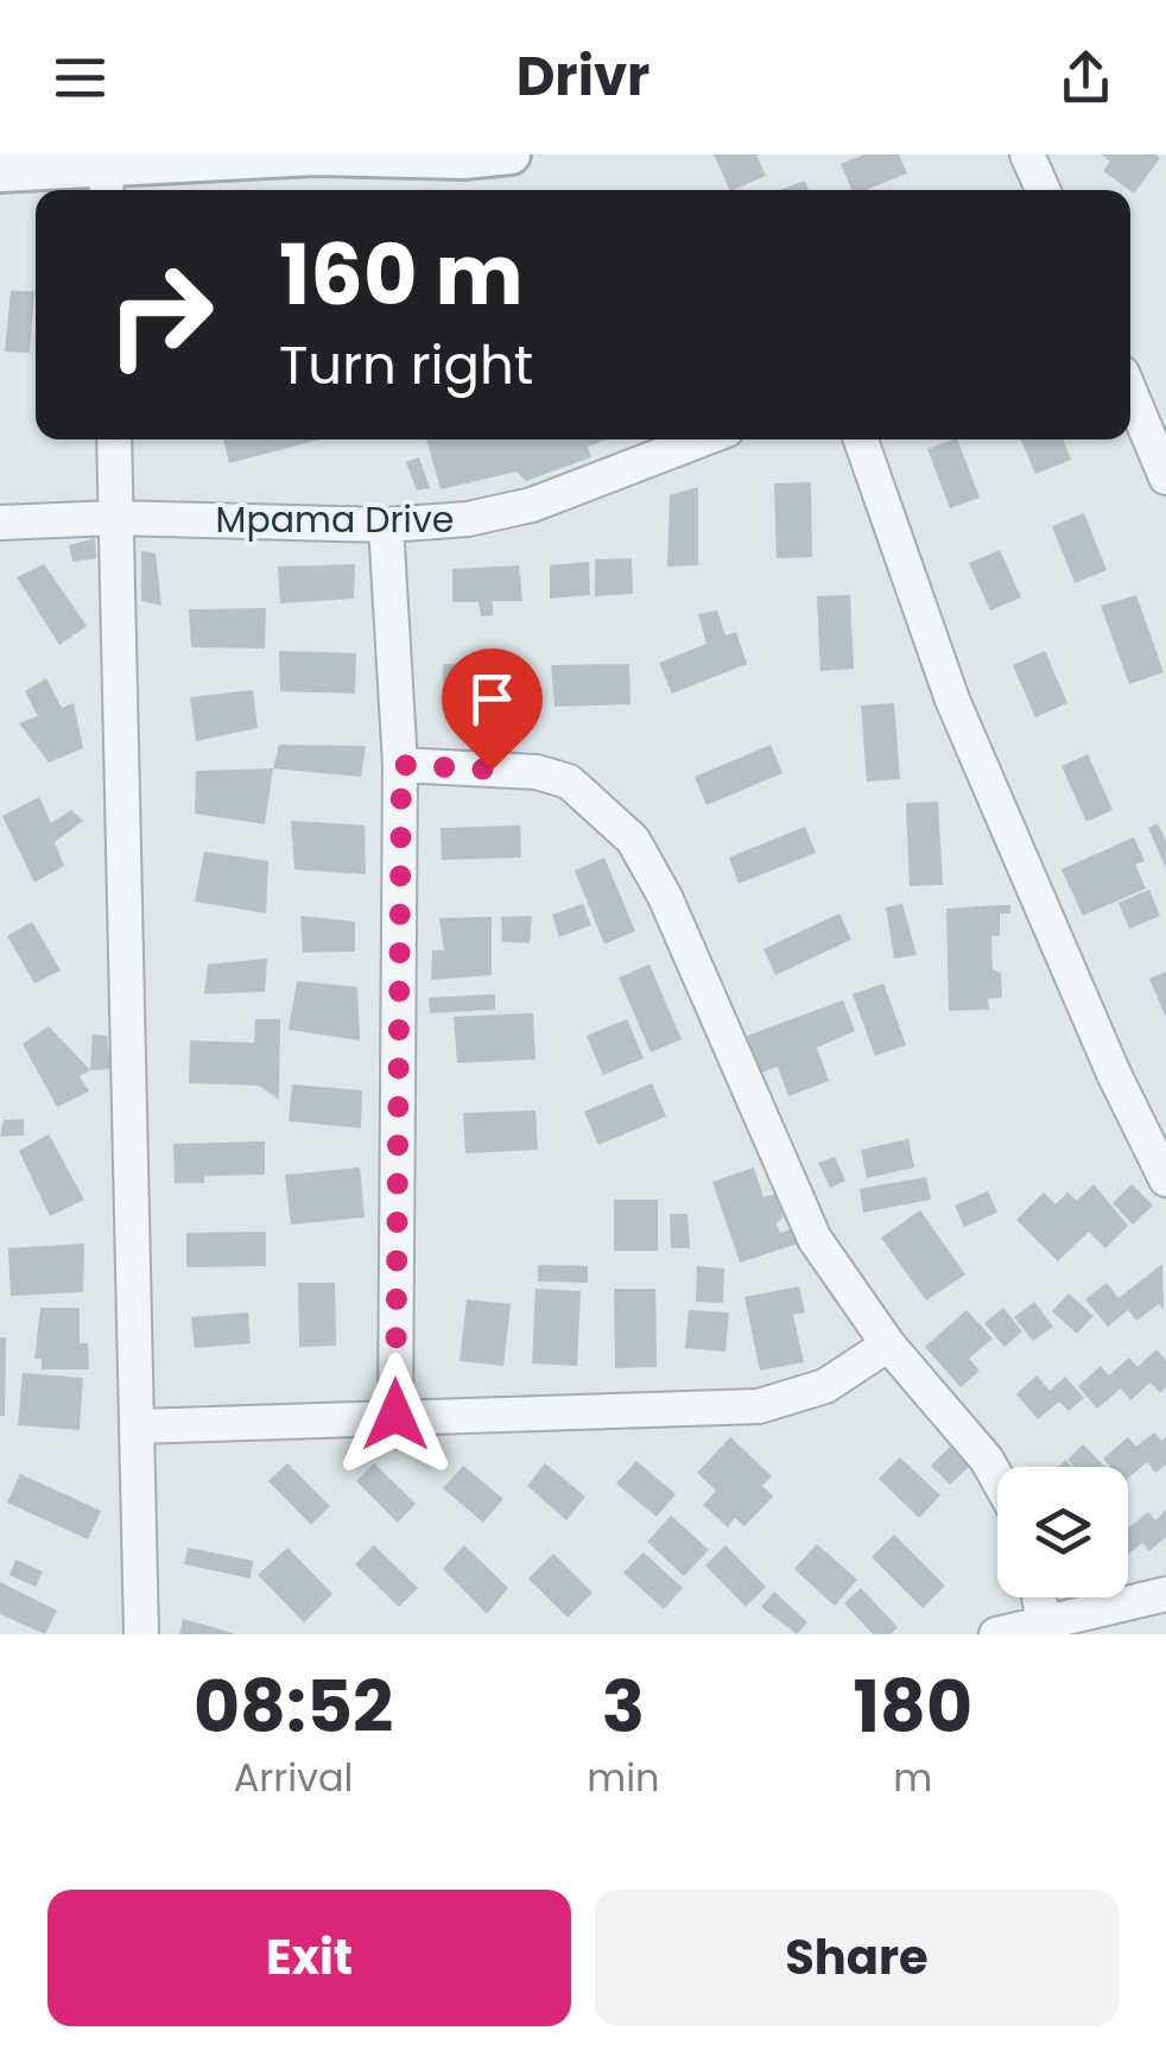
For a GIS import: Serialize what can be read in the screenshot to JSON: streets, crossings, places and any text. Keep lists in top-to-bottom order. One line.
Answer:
{"streets":{"street":["Mpama Drive"]},"page":{"header":"Drivr","turn":["160 m","Turn right"],"eta":["08:52","Arrival","3","min","180","m"],"buttons":["Exit","Share"]}}
